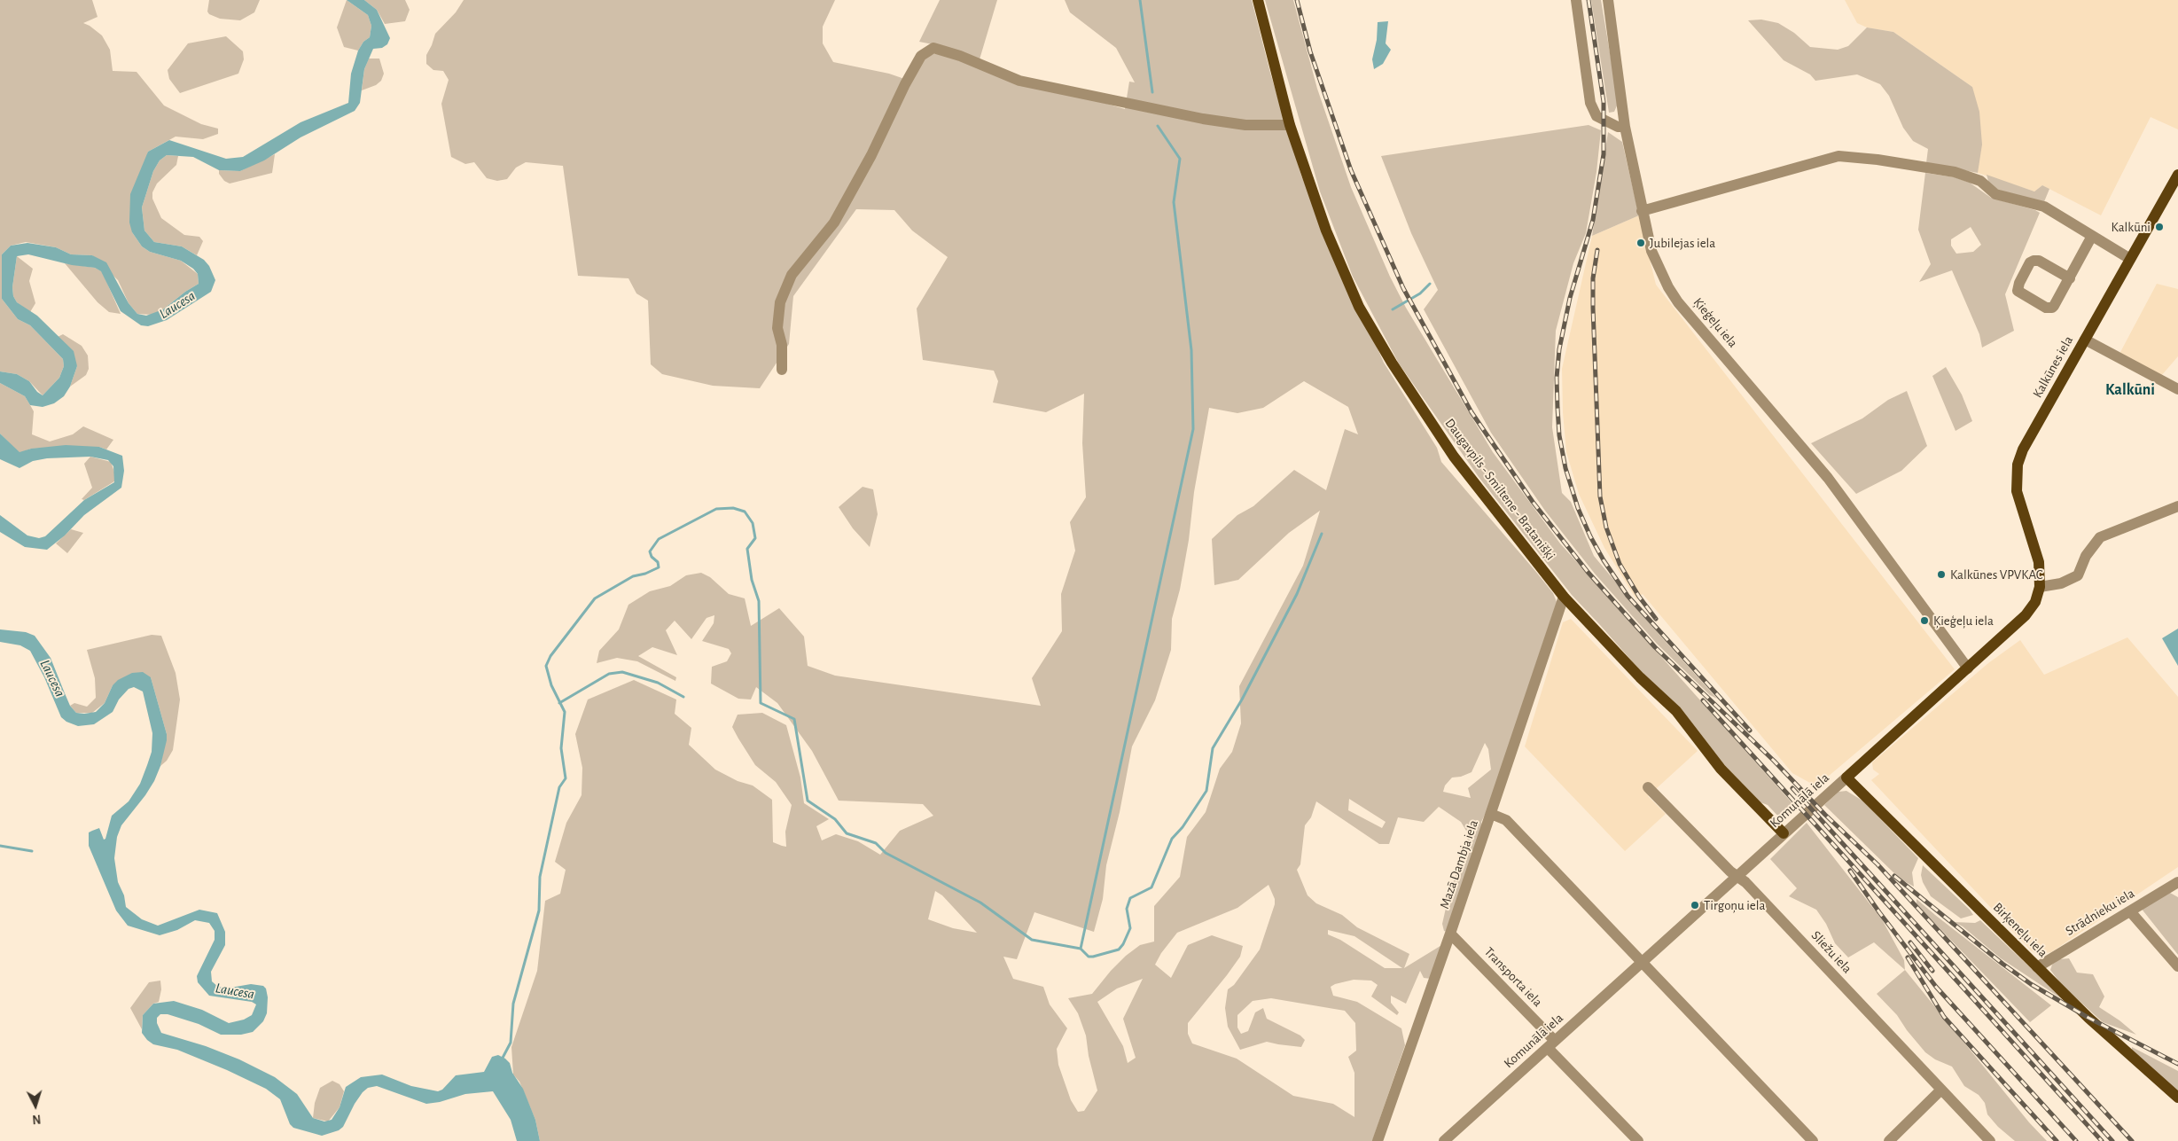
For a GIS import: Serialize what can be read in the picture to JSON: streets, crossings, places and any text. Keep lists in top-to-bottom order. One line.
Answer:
{"streets":{"main road":["Kalkūnes iela","Daugavpils - Smiltene - Bratanišķi","Komunālā iela","Birķeneļu iela"],"street":["Ķieģeļu iela","Mazā Dambja iela","Strādnieku iela","Sliežu iela","Transporta iela"]},"crossings":[["Ķieģeļu iela","Komunālā iela"],["Kalkūnes iela","Komunālā iela"],["Daugavpils - Smiltene - Bratanišķi","Komunālā iela"],["Daugavpils - Smiltene - Bratanišķi","Mazā Dambja iela"],["Komunālā iela","Birķeneļu iela"],["Komunālā iela","Sliežu iela"],["Komunālā iela","Transporta iela"],["Mazā Dambja iela","Transporta iela"],["Strādnieku iela","Birķeneļu iela"]],"districts":["Kalkūni"],"water":["Laucesa"],"places":["Kalkūni","Jubilejas iela","Kalkūnes VPVKAC","Ķieģeļu iela","Tirgoņu iela"],"north":"bottom"}
